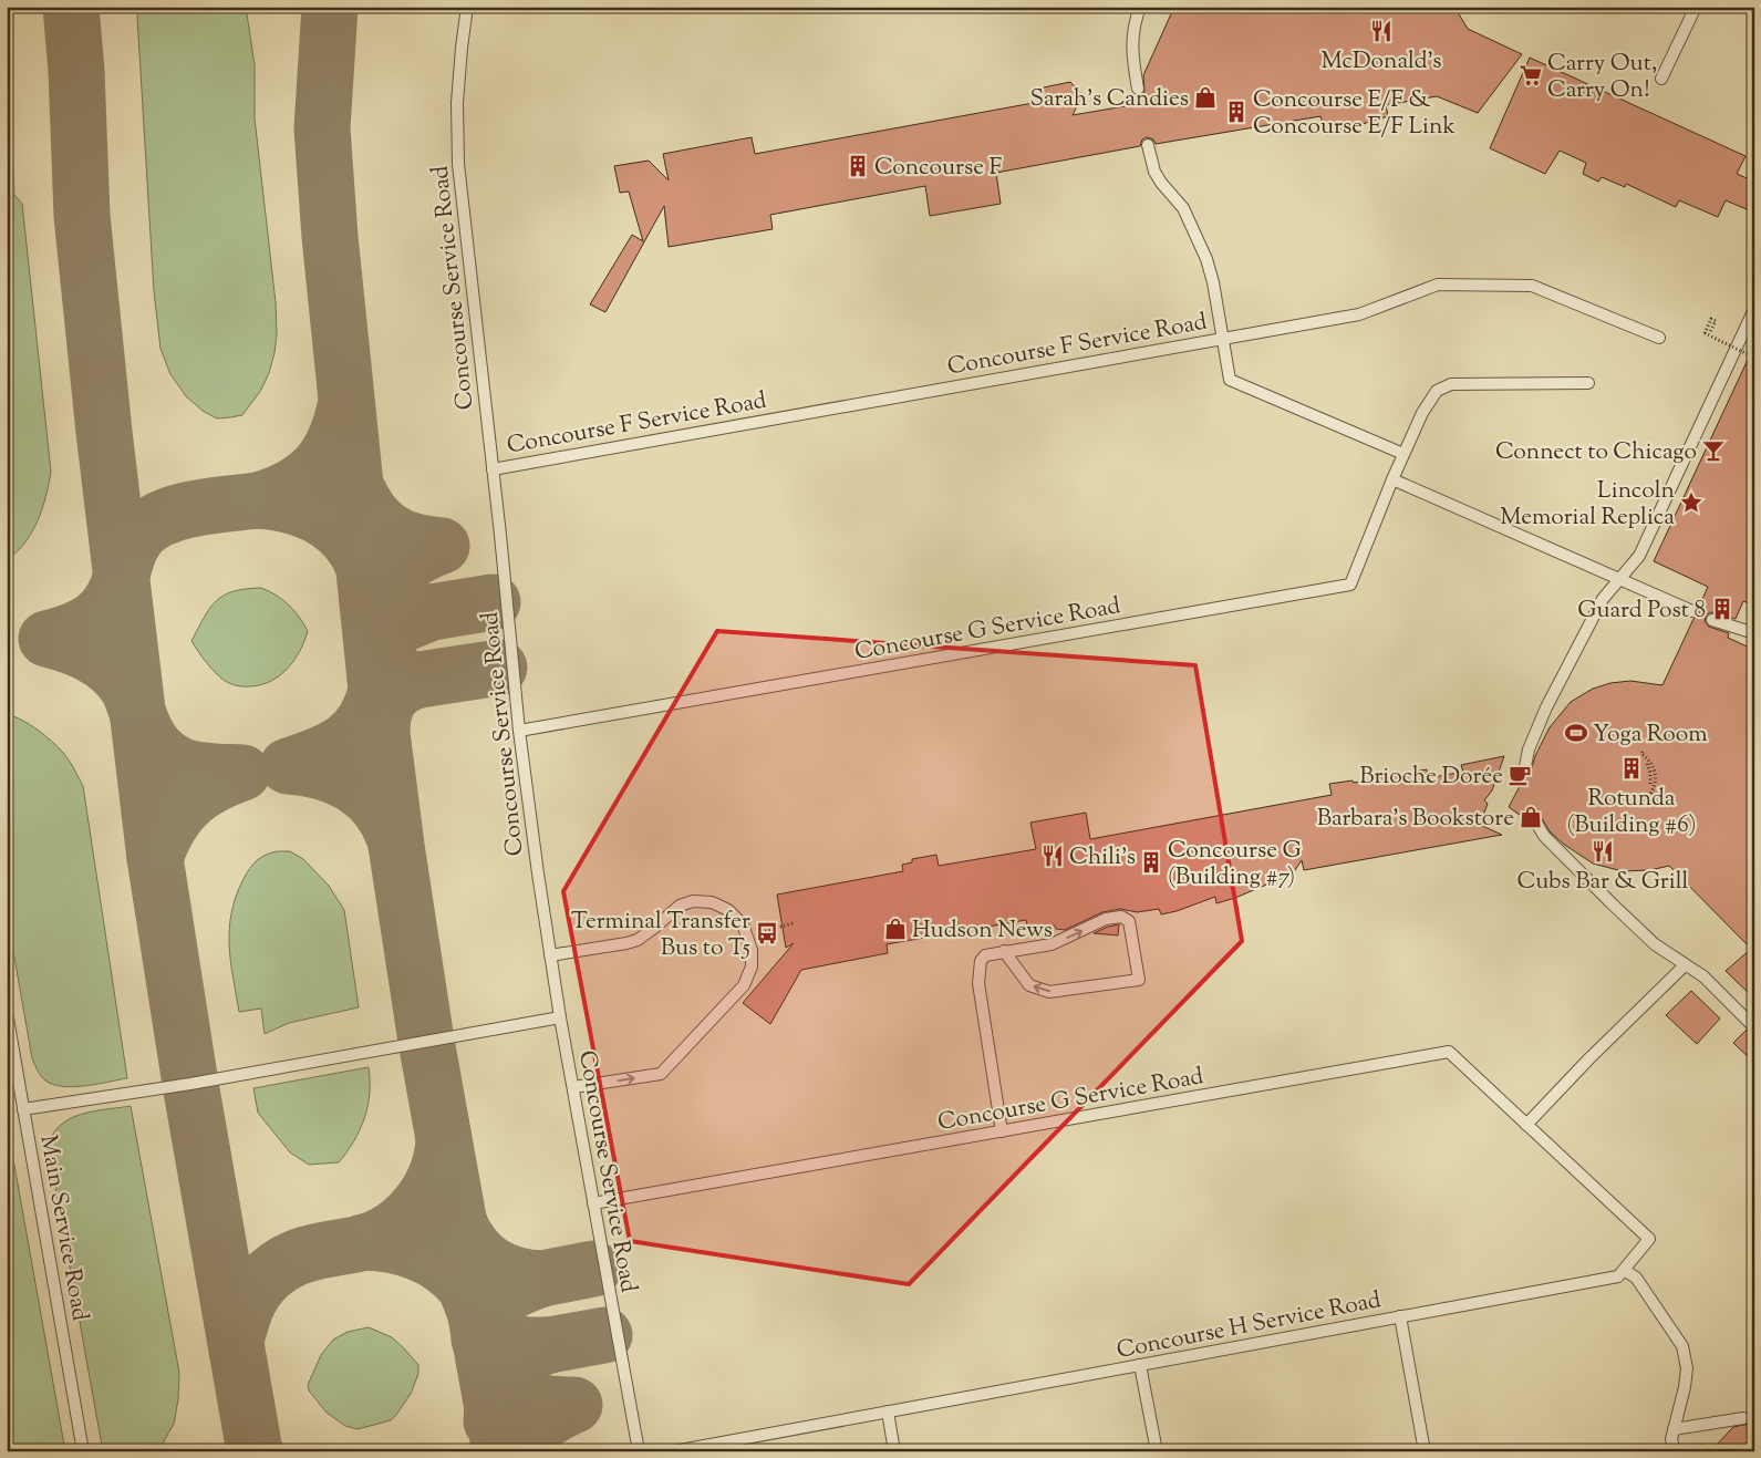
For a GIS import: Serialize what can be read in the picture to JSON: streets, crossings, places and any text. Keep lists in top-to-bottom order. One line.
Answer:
{"streets":{"lane":["Concourse Service Road","Concourse F Service Road","Concourse G Service Road","Main Service Road","Concourse H Service Road"]},"crossings":[["Concourse Service Road","Concourse F Service Road"],["Concourse Service Road","Concourse G Service Road"],["Concourse G Service Road","Concourse H Service Road"]],"places":{"restaurant":["McDonald's","Cubs Bar & Grill","Chili's"],"supermarket":["Carry Out, Carry On!"],"shop":["Sarah’s Candies","Barbara's Bookstore","Hudson News"],"building":["Concourse E/F & Concourse E/F Link","Concourse F","Guard Post 8","Rotunda (Building #6)","Concourse G (Building #7)"],"bar":["Connect to Chicago"],"place":["Lincoln Memorial Replica"],"sports":["Yoga Room"],"cafe":["Brioche Dorée"],"bus stop":["Terminal Transfer Bus to T5"]}}
